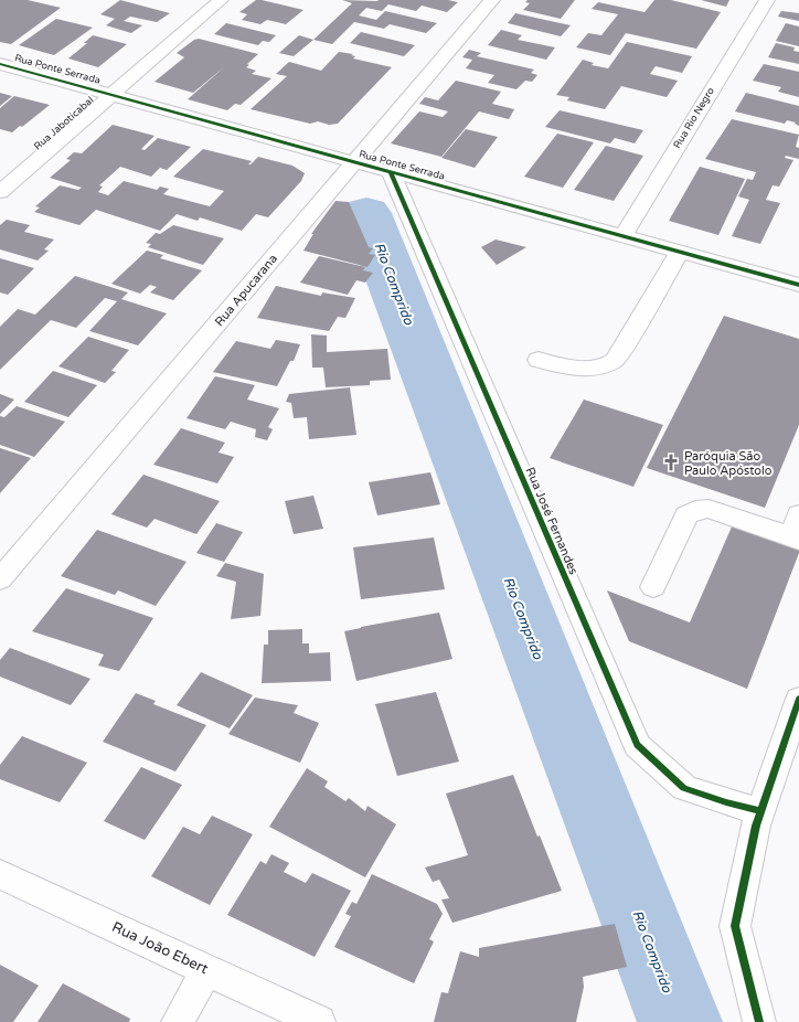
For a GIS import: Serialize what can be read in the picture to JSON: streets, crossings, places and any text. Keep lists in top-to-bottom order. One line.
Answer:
{"streets":{"street":["Rua Ponte Serrada","Rua Rio Negro","Rua Jaboticabal","Rua Apucarana","Rua José Fernandes","Rua João Ebert"]},"crossings":[["Rua Ponte Serrada","Rua Rio Negro"],["Rua Ponte Serrada","Rua Jaboticabal"],["Rua Ponte Serrada","Rua Apucarana"],["Rua Ponte Serrada","Rua José Fernandes"]],"water":["Rio Comprido"],"places":{"church":["Paróquia São Paulo Apóstolo"]}}
